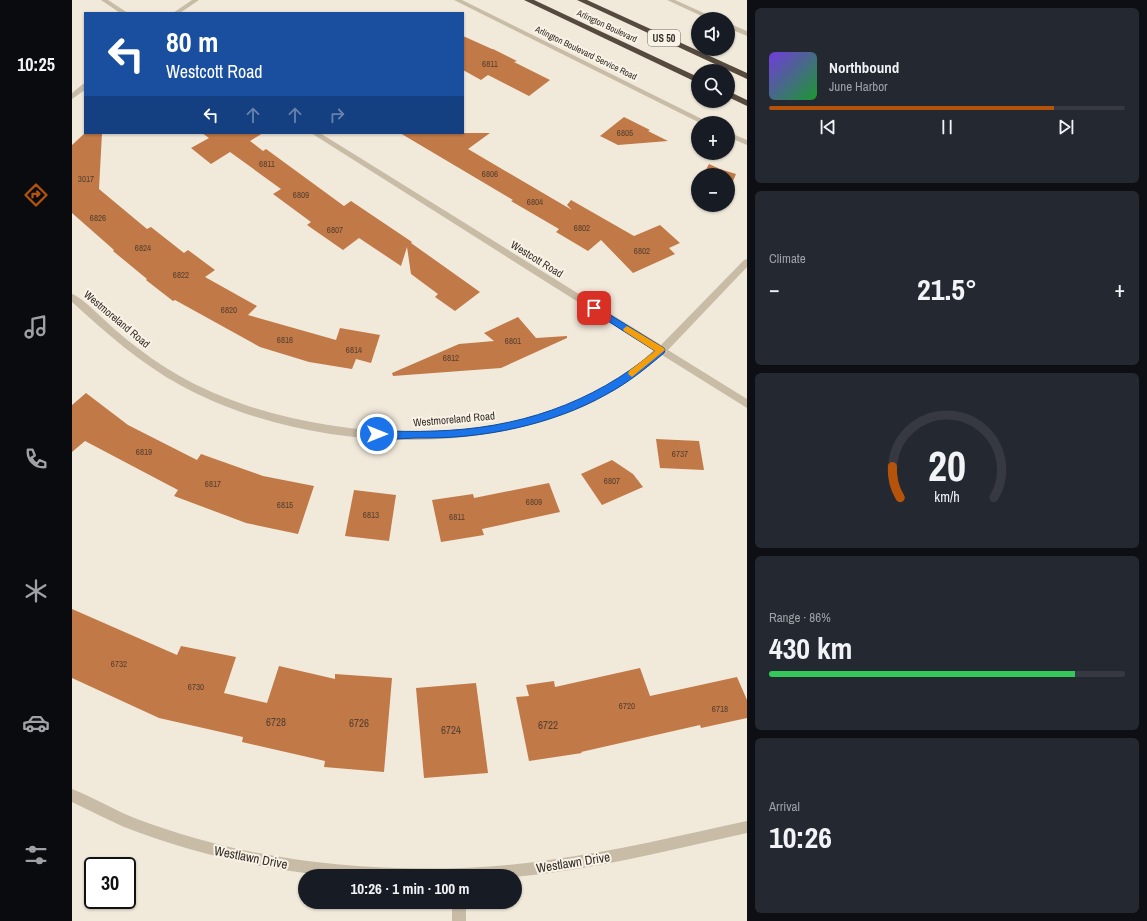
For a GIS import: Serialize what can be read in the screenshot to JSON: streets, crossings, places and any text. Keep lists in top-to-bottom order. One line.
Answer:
{"streets":{"highway":["Arlington Boulevard","US 50"],"street":["Arlington Boulevard Service Road","Westcott Road","Westmoreland Road","Westlawn Drive"]},"crossings":[["Westcott Road","Westmoreland Road"]],"house_numbers":["6811","6805","6811","6806","3017","6809","6804","6826","6802","6807","6824","6802","6822","6820","6816","6801","6814","6812","6819","6737","6807","6817","6809","6815","6813","6811","6732","6730","6720","6718","6728","6726","6722","6724"],"page":{"tabs":"10:25","map_buttons":["+","−"],"turn":["80 m","Westcott Road"],"song":["Northbound","June Harbor"],"tile":["Climate",["Range · 86%","430 km"],["Arrival","10:26"]],"heat":["−","21.5°","+"],"limit":"30","trip":"10:26 · 1 min · 100 m","gauge":["20","km/h"]}}
